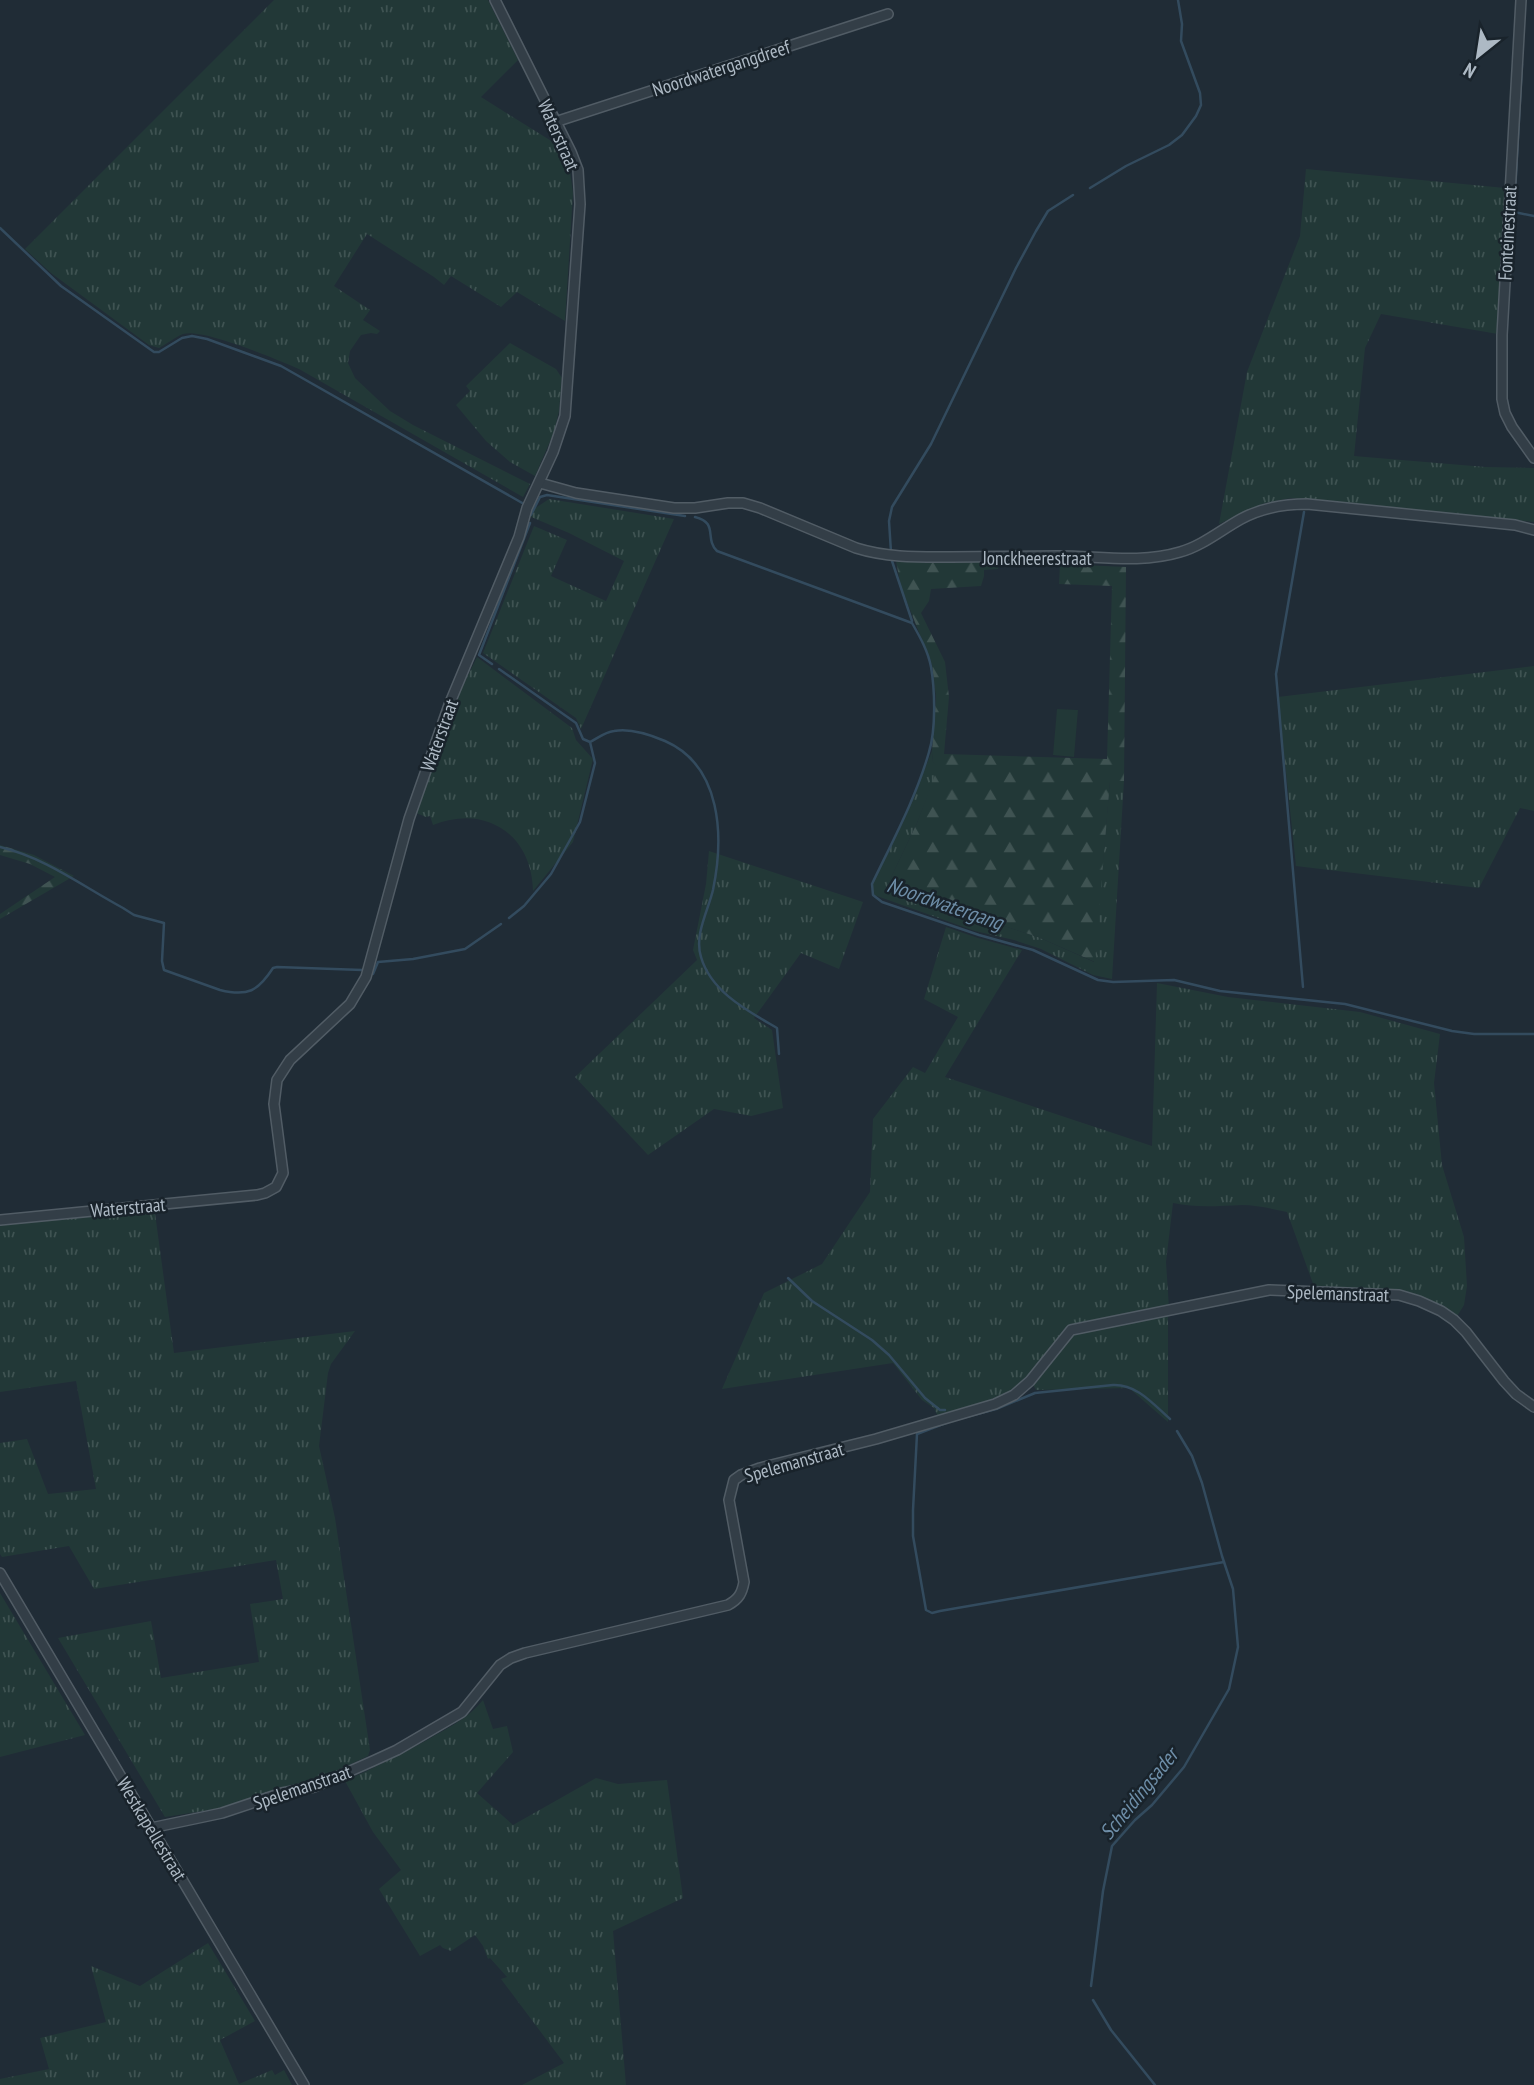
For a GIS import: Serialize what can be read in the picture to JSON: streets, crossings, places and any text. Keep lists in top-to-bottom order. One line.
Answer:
{"streets":{"street":["Noordwatergangdreef","Waterstraat","Fonteinestraat","Jonckheerestraat","Spelemanstraat","Westkapellestraat"]},"crossings":[["Noordwatergangdreef","Waterstraat"],["Waterstraat","Jonckheerestraat"],["Spelemanstraat","Westkapellestraat"]],"water":["Noordwatergang","Scheidingsader"],"north":"bottom left"}
